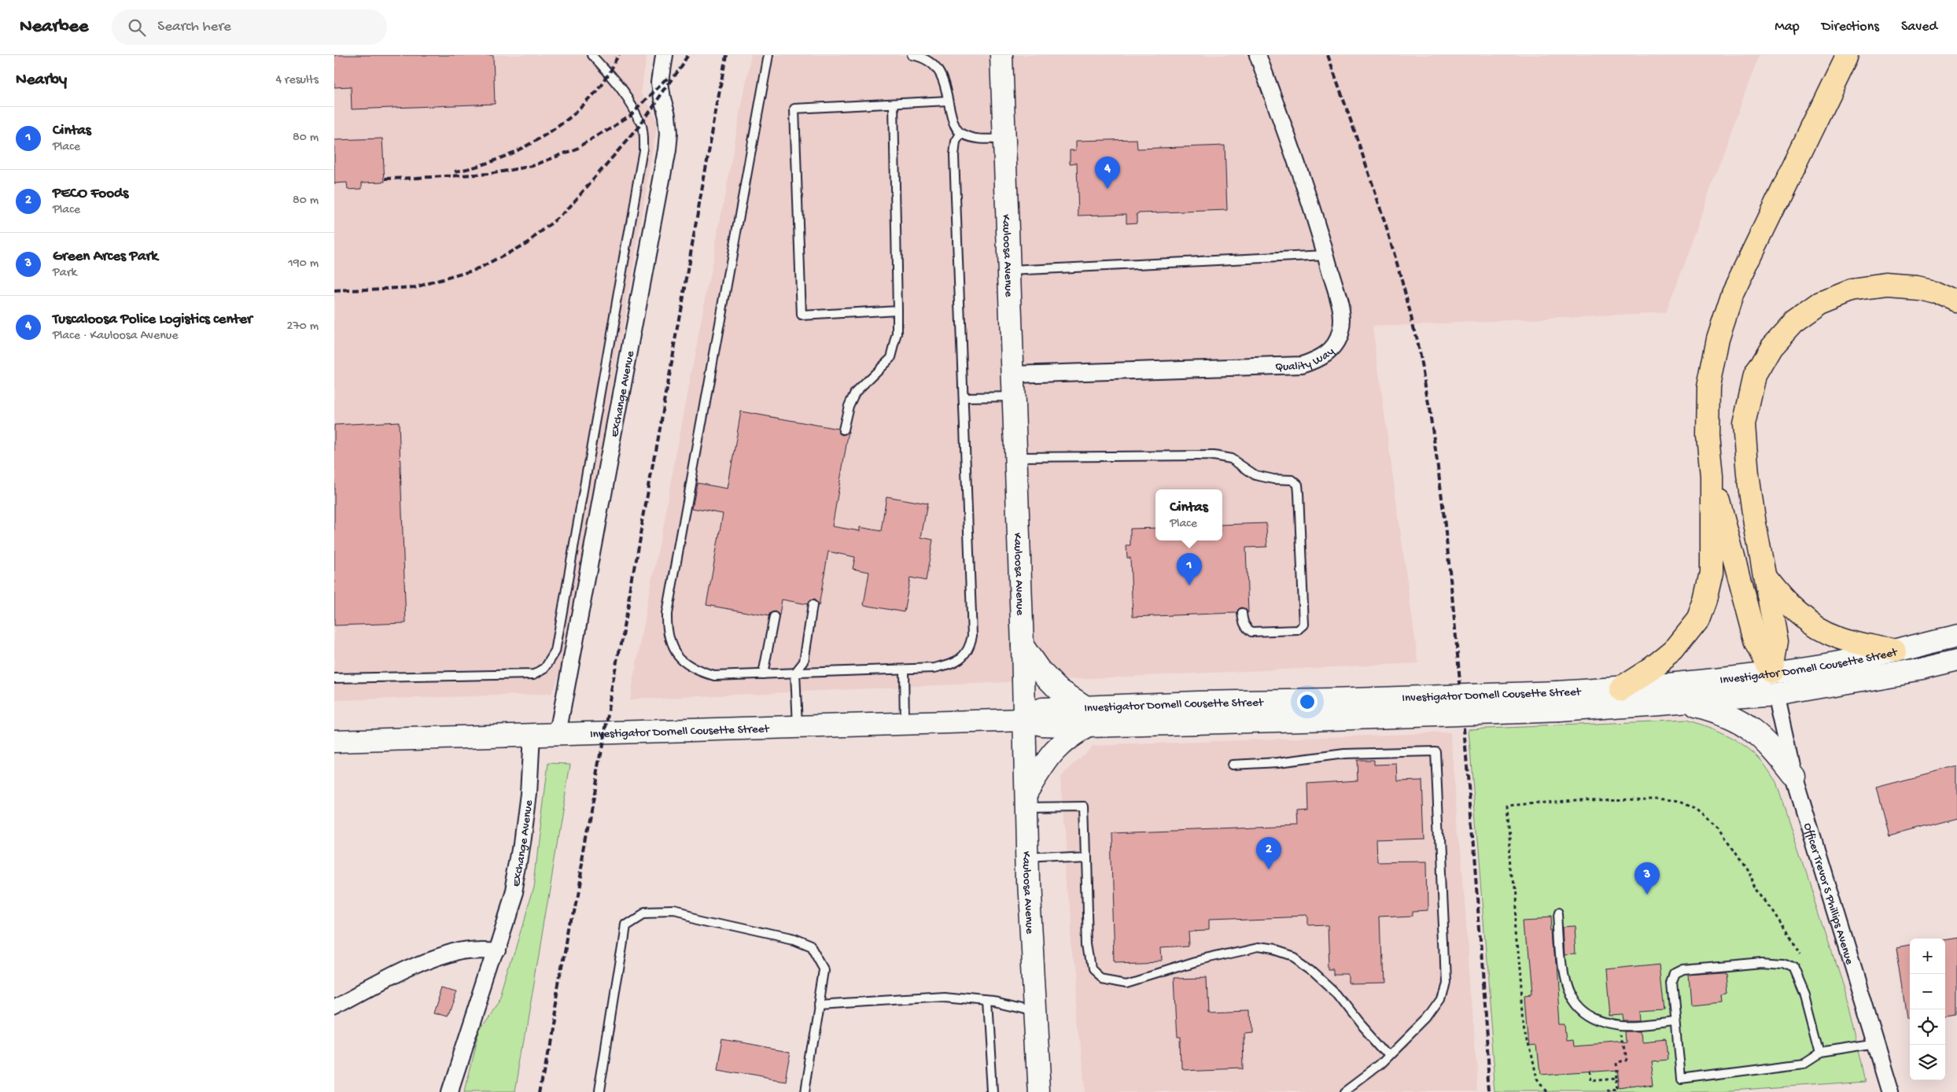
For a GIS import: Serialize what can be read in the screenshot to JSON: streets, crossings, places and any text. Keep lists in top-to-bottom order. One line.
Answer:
{"streets":{"main road":["Kauloosa Avenue","Investigator Dornell Cousette Street"],"street":["Quality Way","Exchange Avenue","Officer Trevor S Phillips Avenue"]},"crossings":[["Kauloosa Avenue","Quality Way"],["Kauloosa Avenue","Investigator Dornell Cousette Street"],["Exchange Avenue","Investigator Dornell Cousette Street"],["Investigator Dornell Cousette Street","Officer Trevor S Phillips Avenue"]],"page":{"header":"Nearbee","search":"Search here","nav":["Map","Directions","Saved"],"heading":["Nearby","4 results"],"list":[{"mark":"1","name":"Cintas","note":"Place","value":"80 m"},{"mark":"2","name":"PECO Foods","note":"Place","value":"80 m"},{"mark":"3","name":"Green Arces Park","note":"Park","value":"190 m"},{"mark":"4","name":"Tuscaloosa Police Logistics center","note":"Place · Kauloosa Avenue","value":"270 m"}],"pins":["4","1","2","3"],"popup":["Cintas","Place"],"map_buttons":["+","−"]}}
